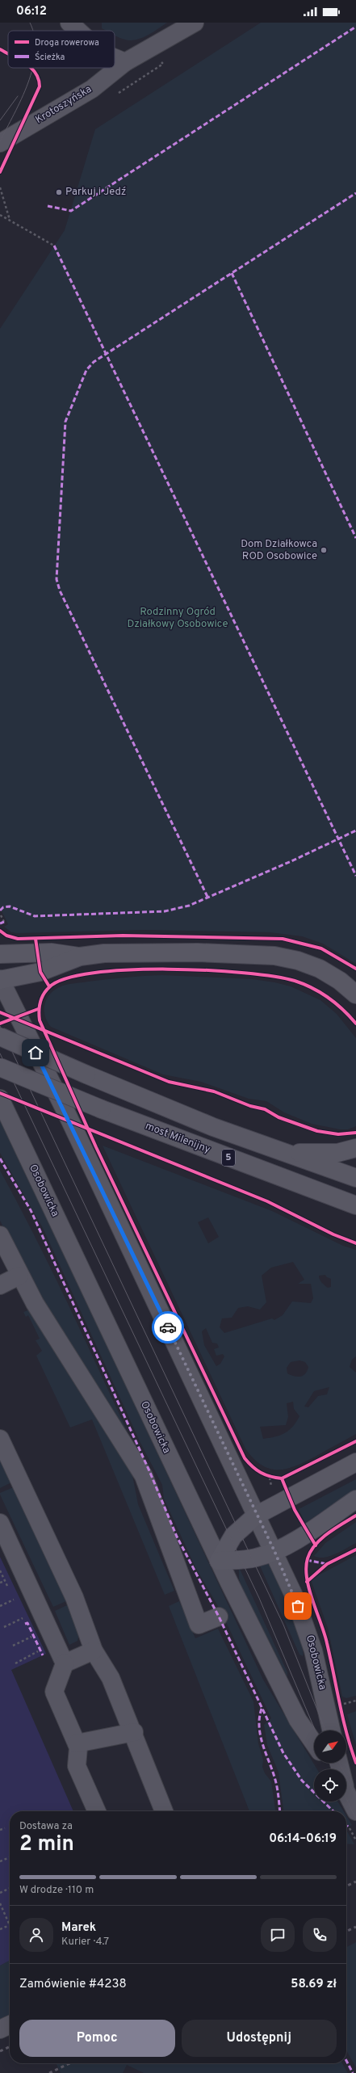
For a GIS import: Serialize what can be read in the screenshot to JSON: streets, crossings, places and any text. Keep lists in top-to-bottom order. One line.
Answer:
{"streets":{"main road":["most Milenijny","5"],"street":["Krotoszyńska","Osobowicka"]},"parks":["Rodzinny Ogród Działkowy Osobowice"],"places":["Parkuj i Jedź","Dom Działkowca ROD Osobowice"],"legend":["Droga rowerowa","Ścieżka"],"north":"top right","page":{"status":"06:12","heading":["2 min","Dostawa za","06:14–06:19"],"panel":["Marek","Kurier · 4.7","Zamówienie #4238","58.69 zł"],"bar":"W drodze · 110 m","buttons":["Pomoc","Udostępnij"]}}
